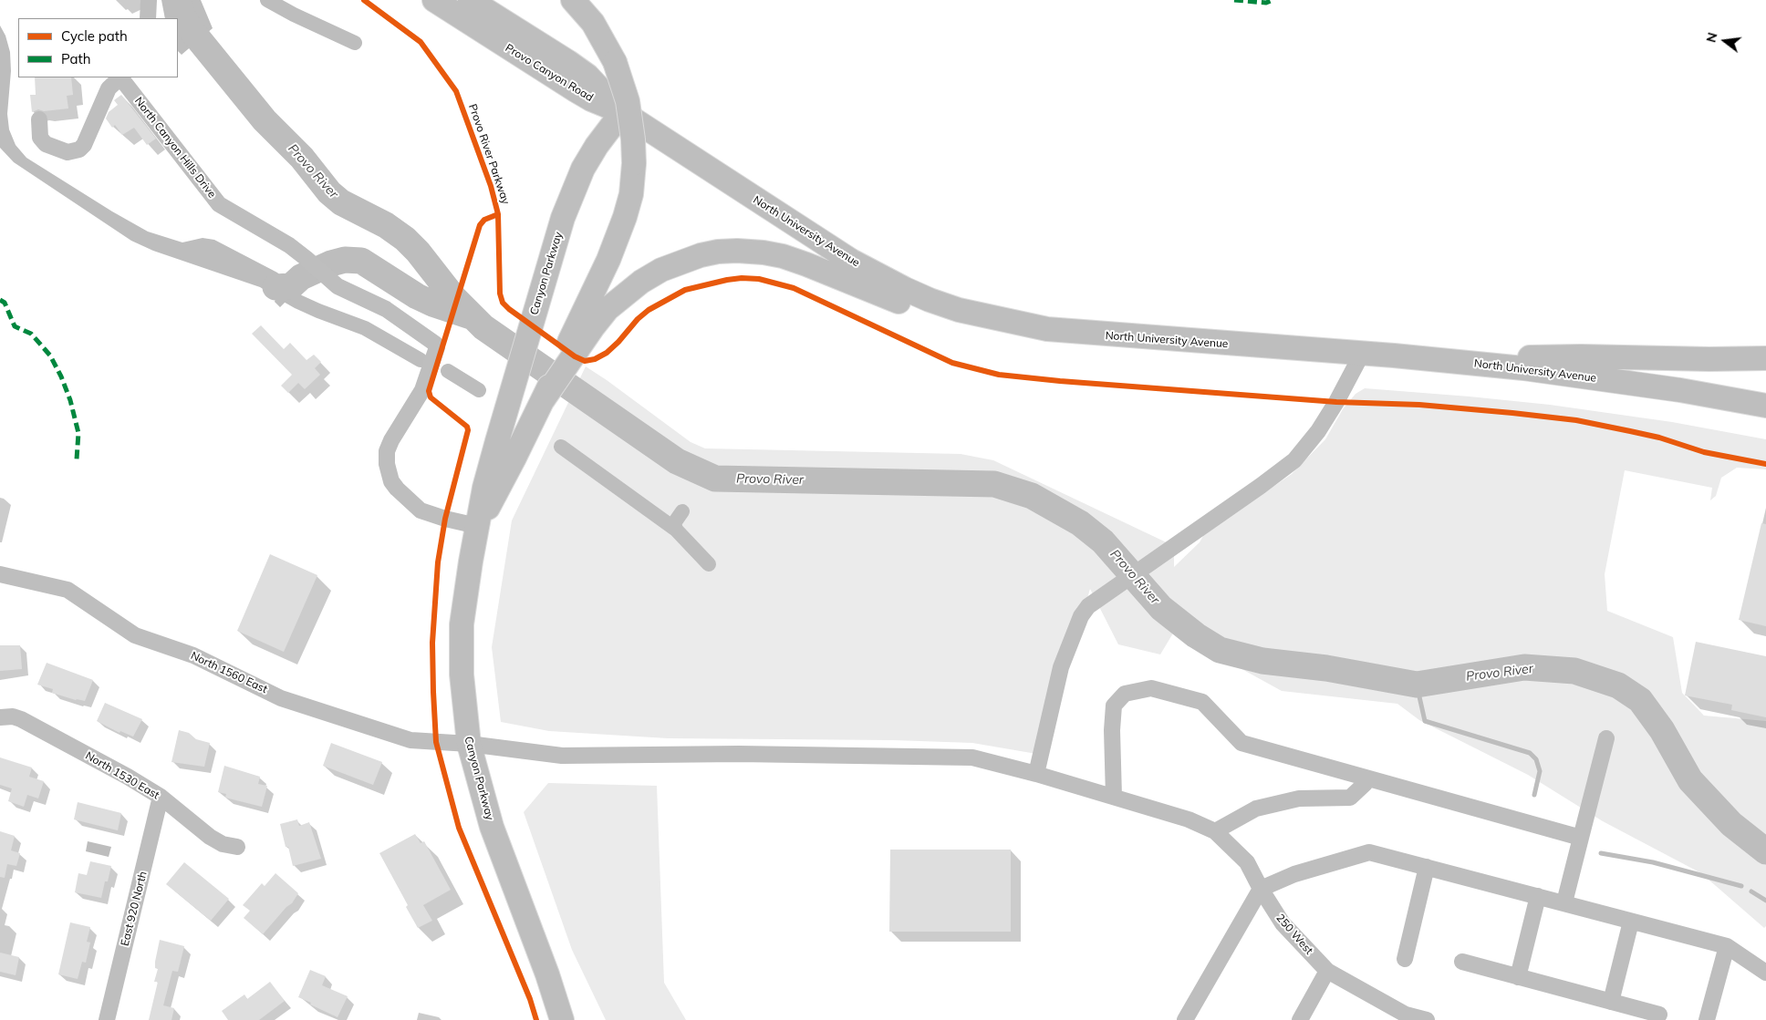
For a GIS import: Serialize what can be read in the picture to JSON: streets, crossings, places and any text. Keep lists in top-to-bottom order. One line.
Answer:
{"streets":{"highway":["Provo Canyon Road","North University Avenue","Canyon Parkway"],"street":["North Canyon Hills Drive","North 1560 East","North 1530 East","East 920 North","250 West"],"cycle path":["Provo River Parkway"]},"crossings":[["Provo Canyon Road","North University Avenue"],["Provo Canyon Road","Canyon Parkway"],["North Canyon Hills Drive","Canyon Parkway"],["North University Avenue","Canyon Parkway"],["Canyon Parkway","North 1560 East"],["North 1560 East","250 West"],["North 1530 East","East 920 North"]],"water":["Provo River"],"legend":["Cycle path","Path"],"north":"left"}
